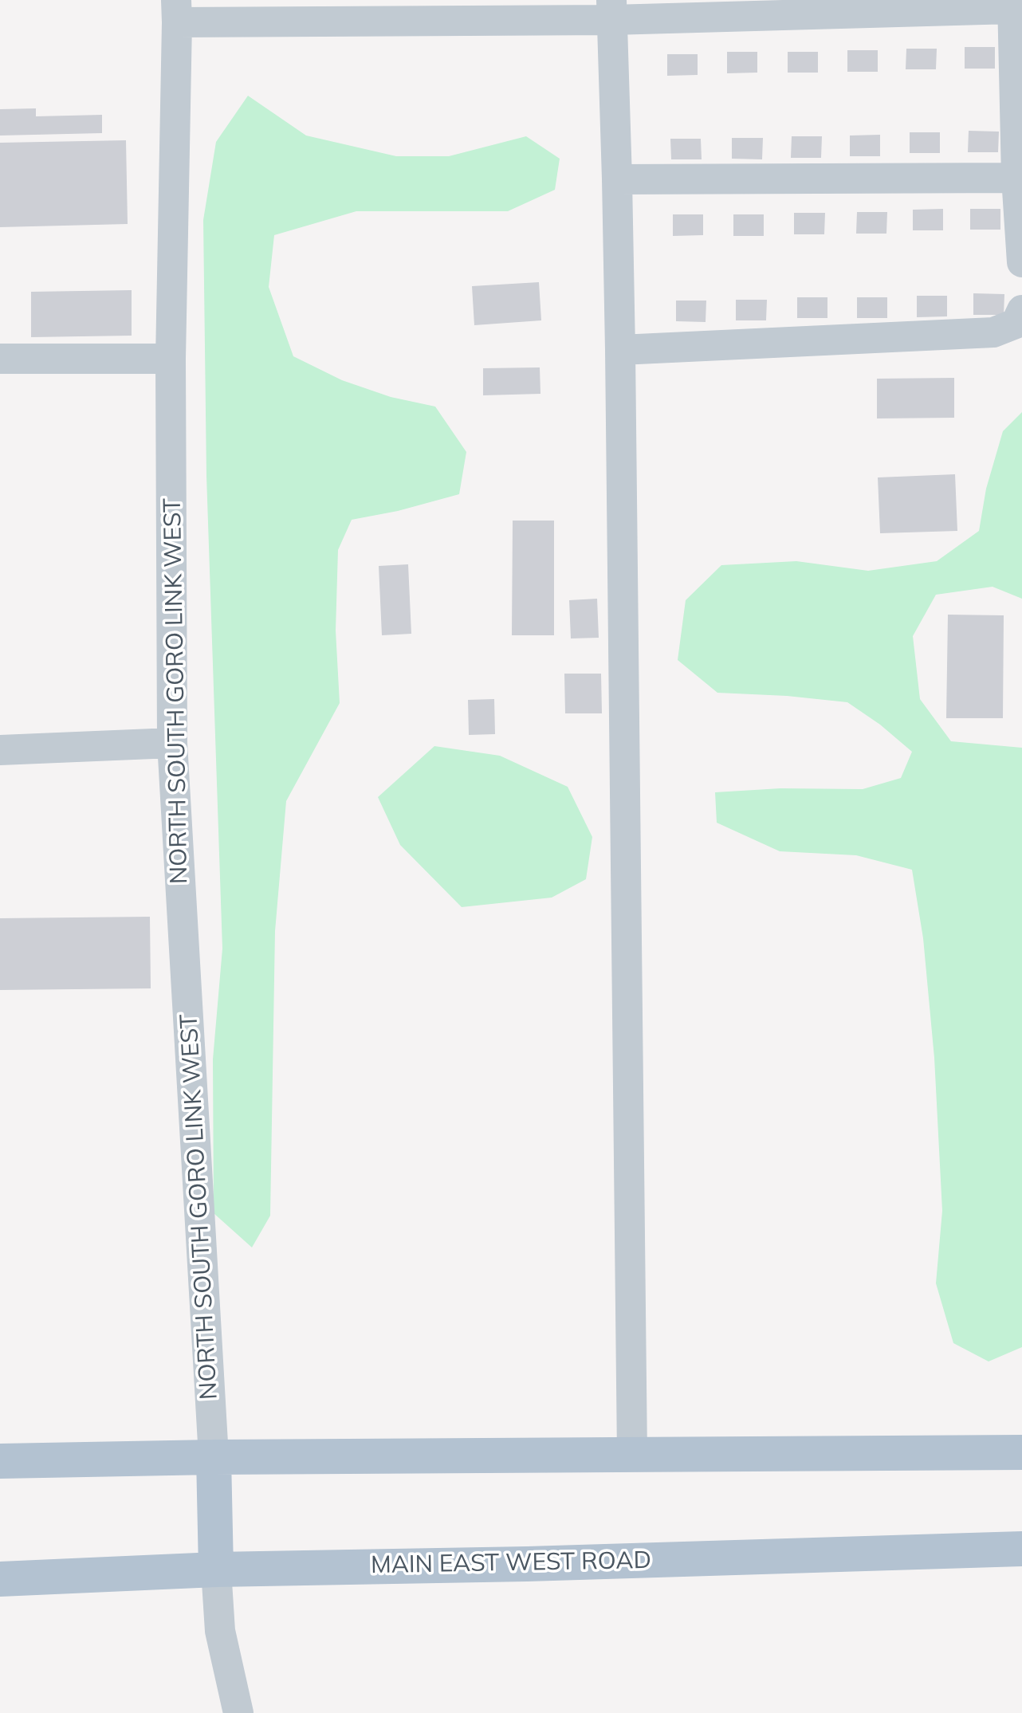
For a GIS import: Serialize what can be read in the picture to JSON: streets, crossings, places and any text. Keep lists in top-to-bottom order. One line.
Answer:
{"streets":{"main road":["MAIN EAST WEST ROAD"],"street":["NORTH SOUTH GORO LINK WEST"]}}
